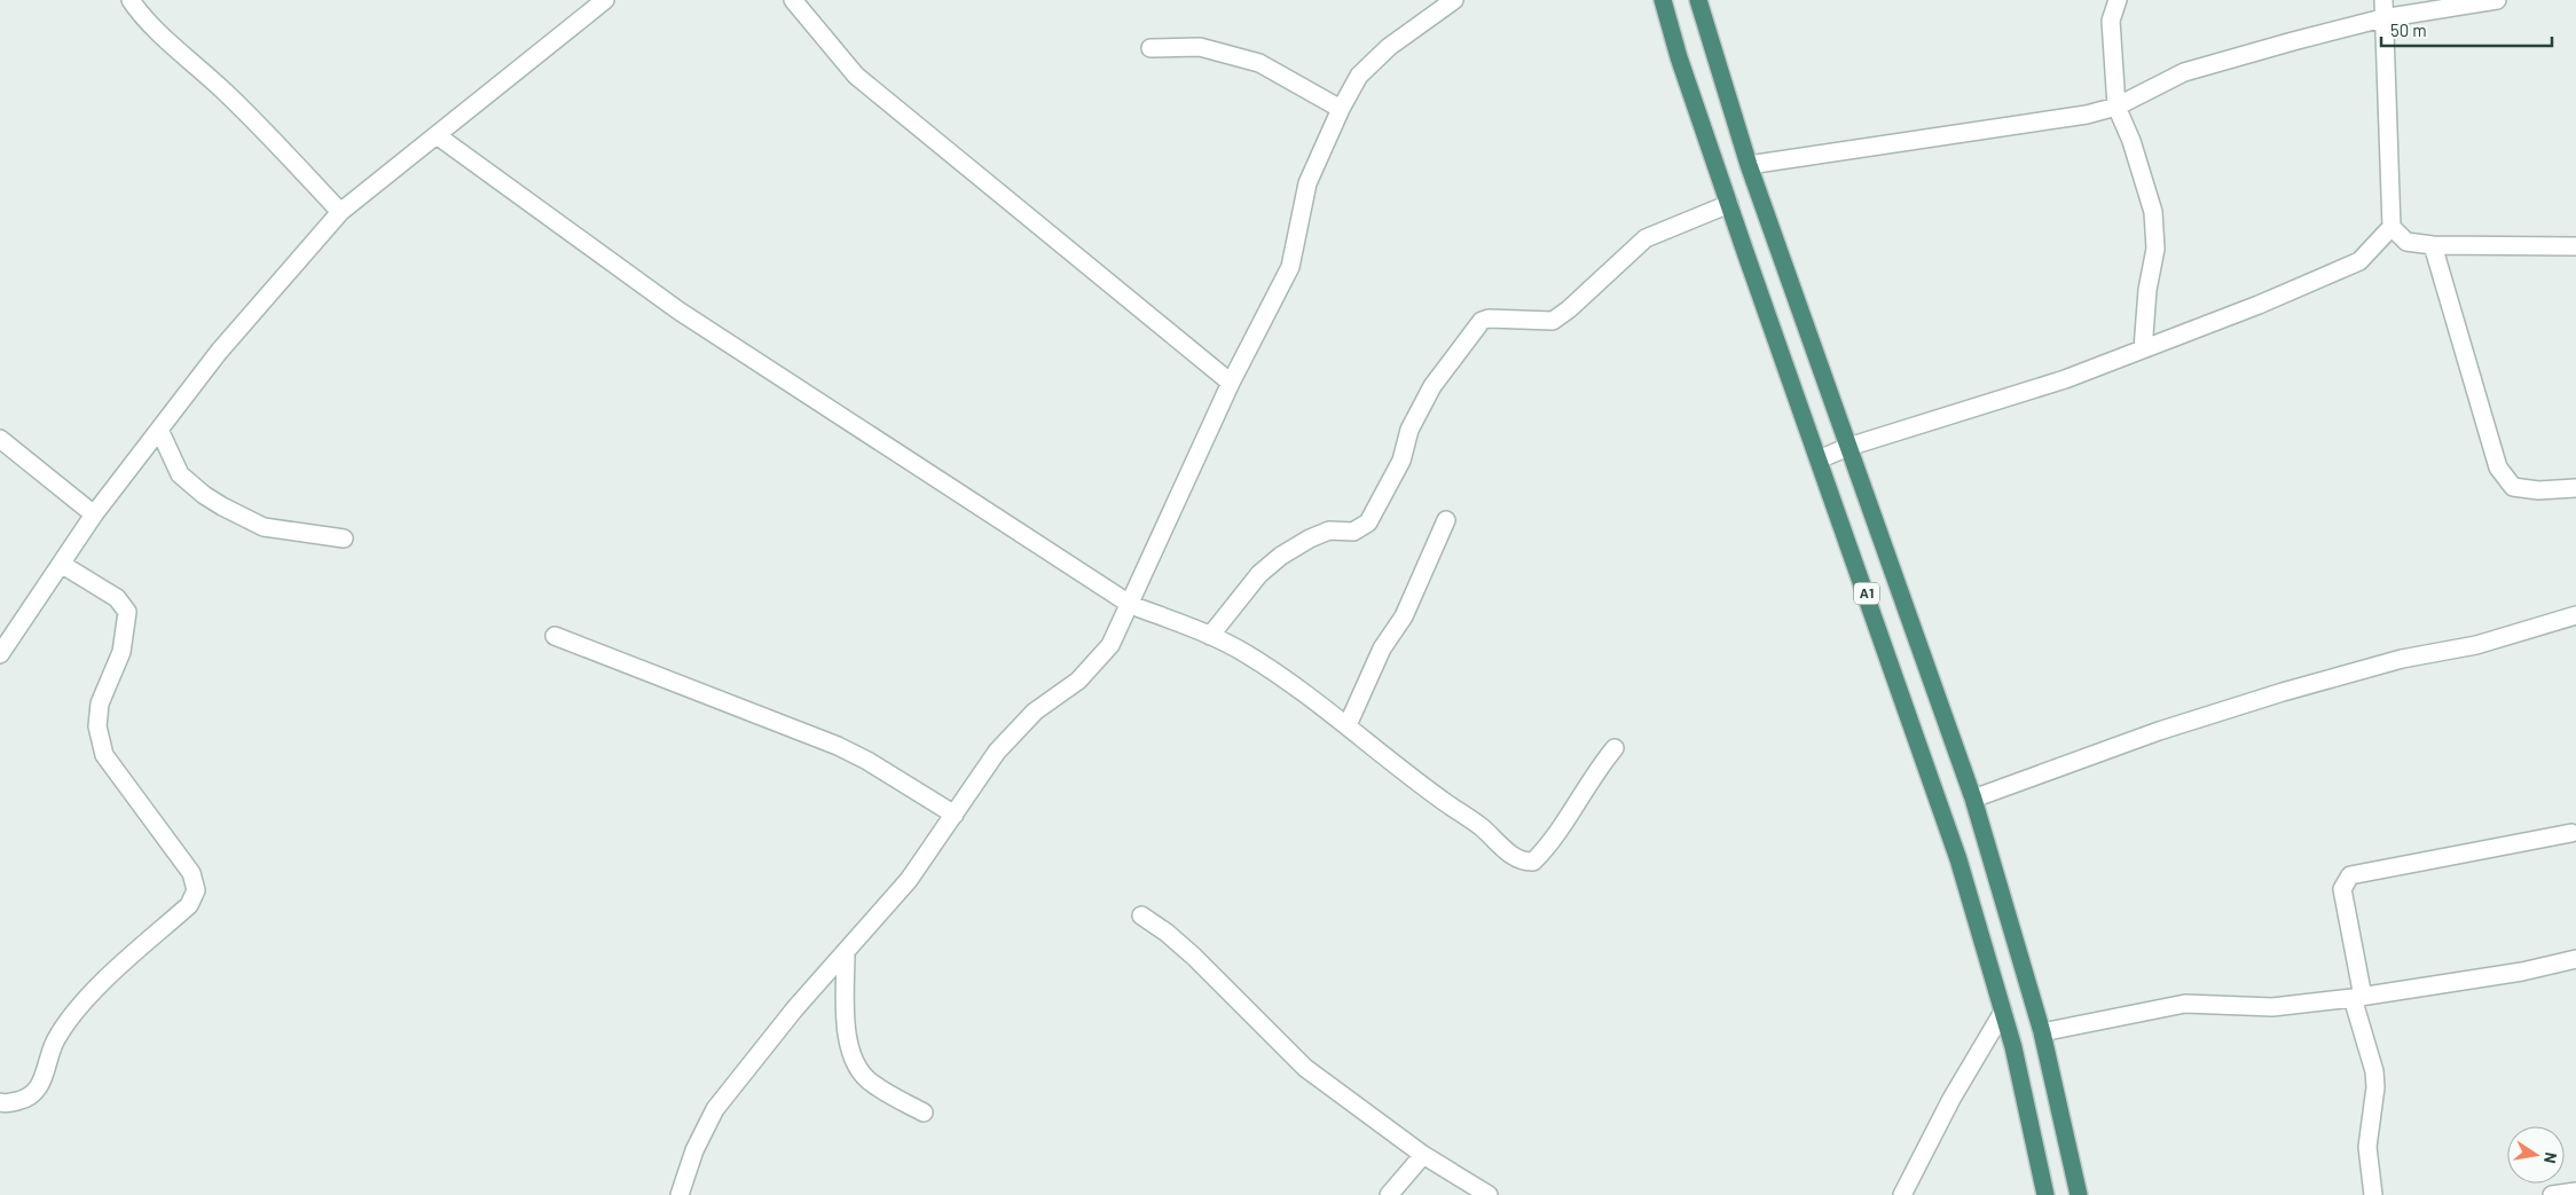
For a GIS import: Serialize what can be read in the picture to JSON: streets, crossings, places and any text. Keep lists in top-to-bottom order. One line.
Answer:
{"streets":{"highway":["A1"]},"scale_bar":"50 m","north":"right"}
